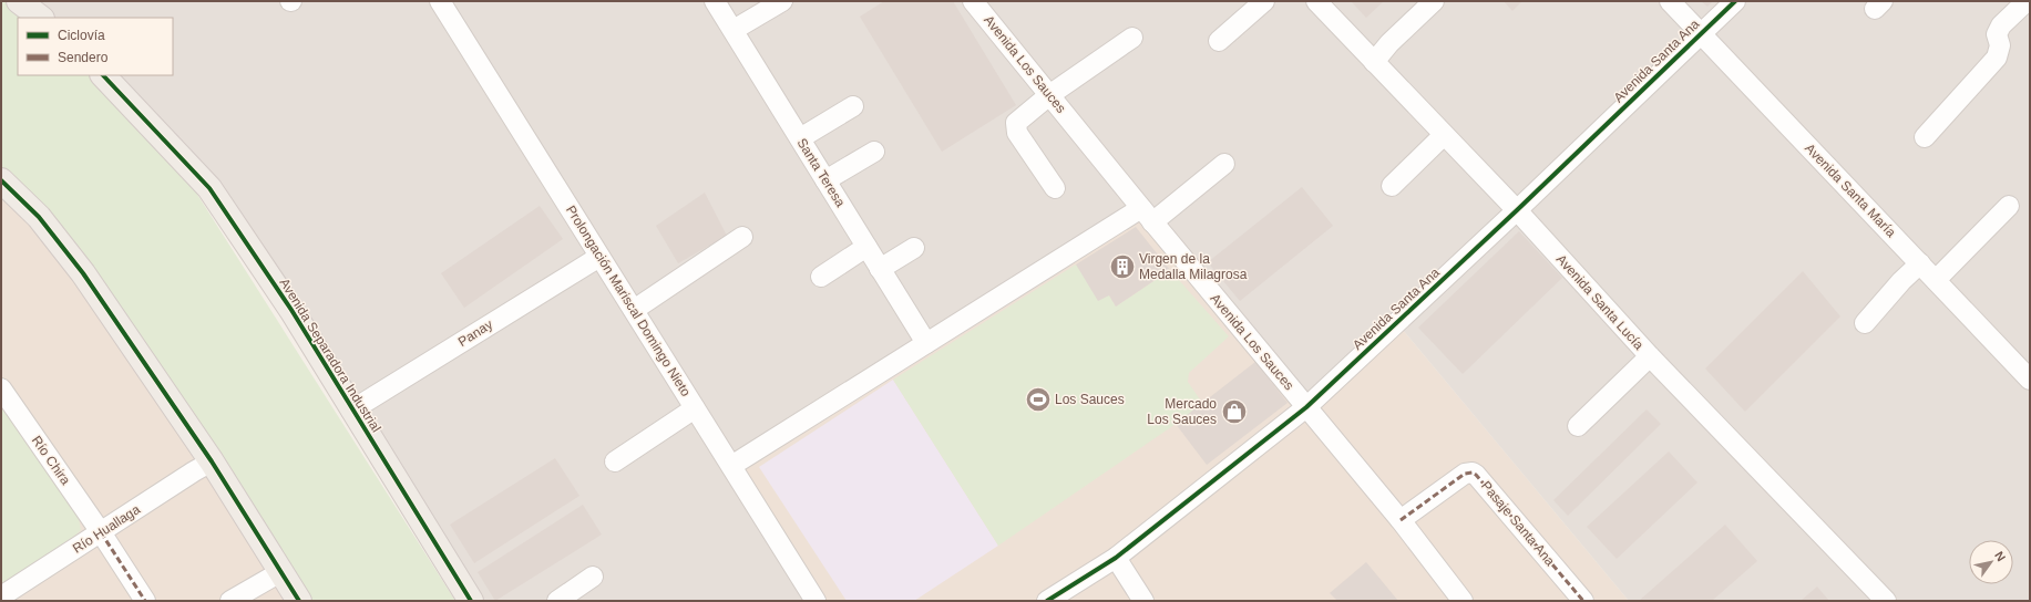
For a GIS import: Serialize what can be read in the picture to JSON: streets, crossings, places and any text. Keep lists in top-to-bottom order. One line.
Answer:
{"streets":{"main road":["Avenida Separadora Industrial"],"street":["Avenida Santa Ana","Avenida Los Sauces","Santa Teresa","Avenida Santa María","Prolongación Mariscal Domingo Nieto","Avenida Santa Lucía","Panay","Río Chira","Pasaje Santa Ana","Río Huallaga"]},"crossings":[["Avenida Santa Ana","Avenida Los Sauces"],["Avenida Santa Ana","Avenida Santa María"],["Avenida Santa Ana","Avenida Santa Lucía"],["Avenida Los Sauces","Pasaje Santa Ana"],["Prolongación Mariscal Domingo Nieto","Panay"],["Panay","Avenida Separadora Industrial"],["Río Chira","Río Huallaga"]],"places":{"building":["Virgen de la Medalla Milagrosa"],"sports":["Los Sauces"],"shop":["Mercado Los Sauces"]},"legend":["Ciclovía","Sendero"],"north":"top right"}
